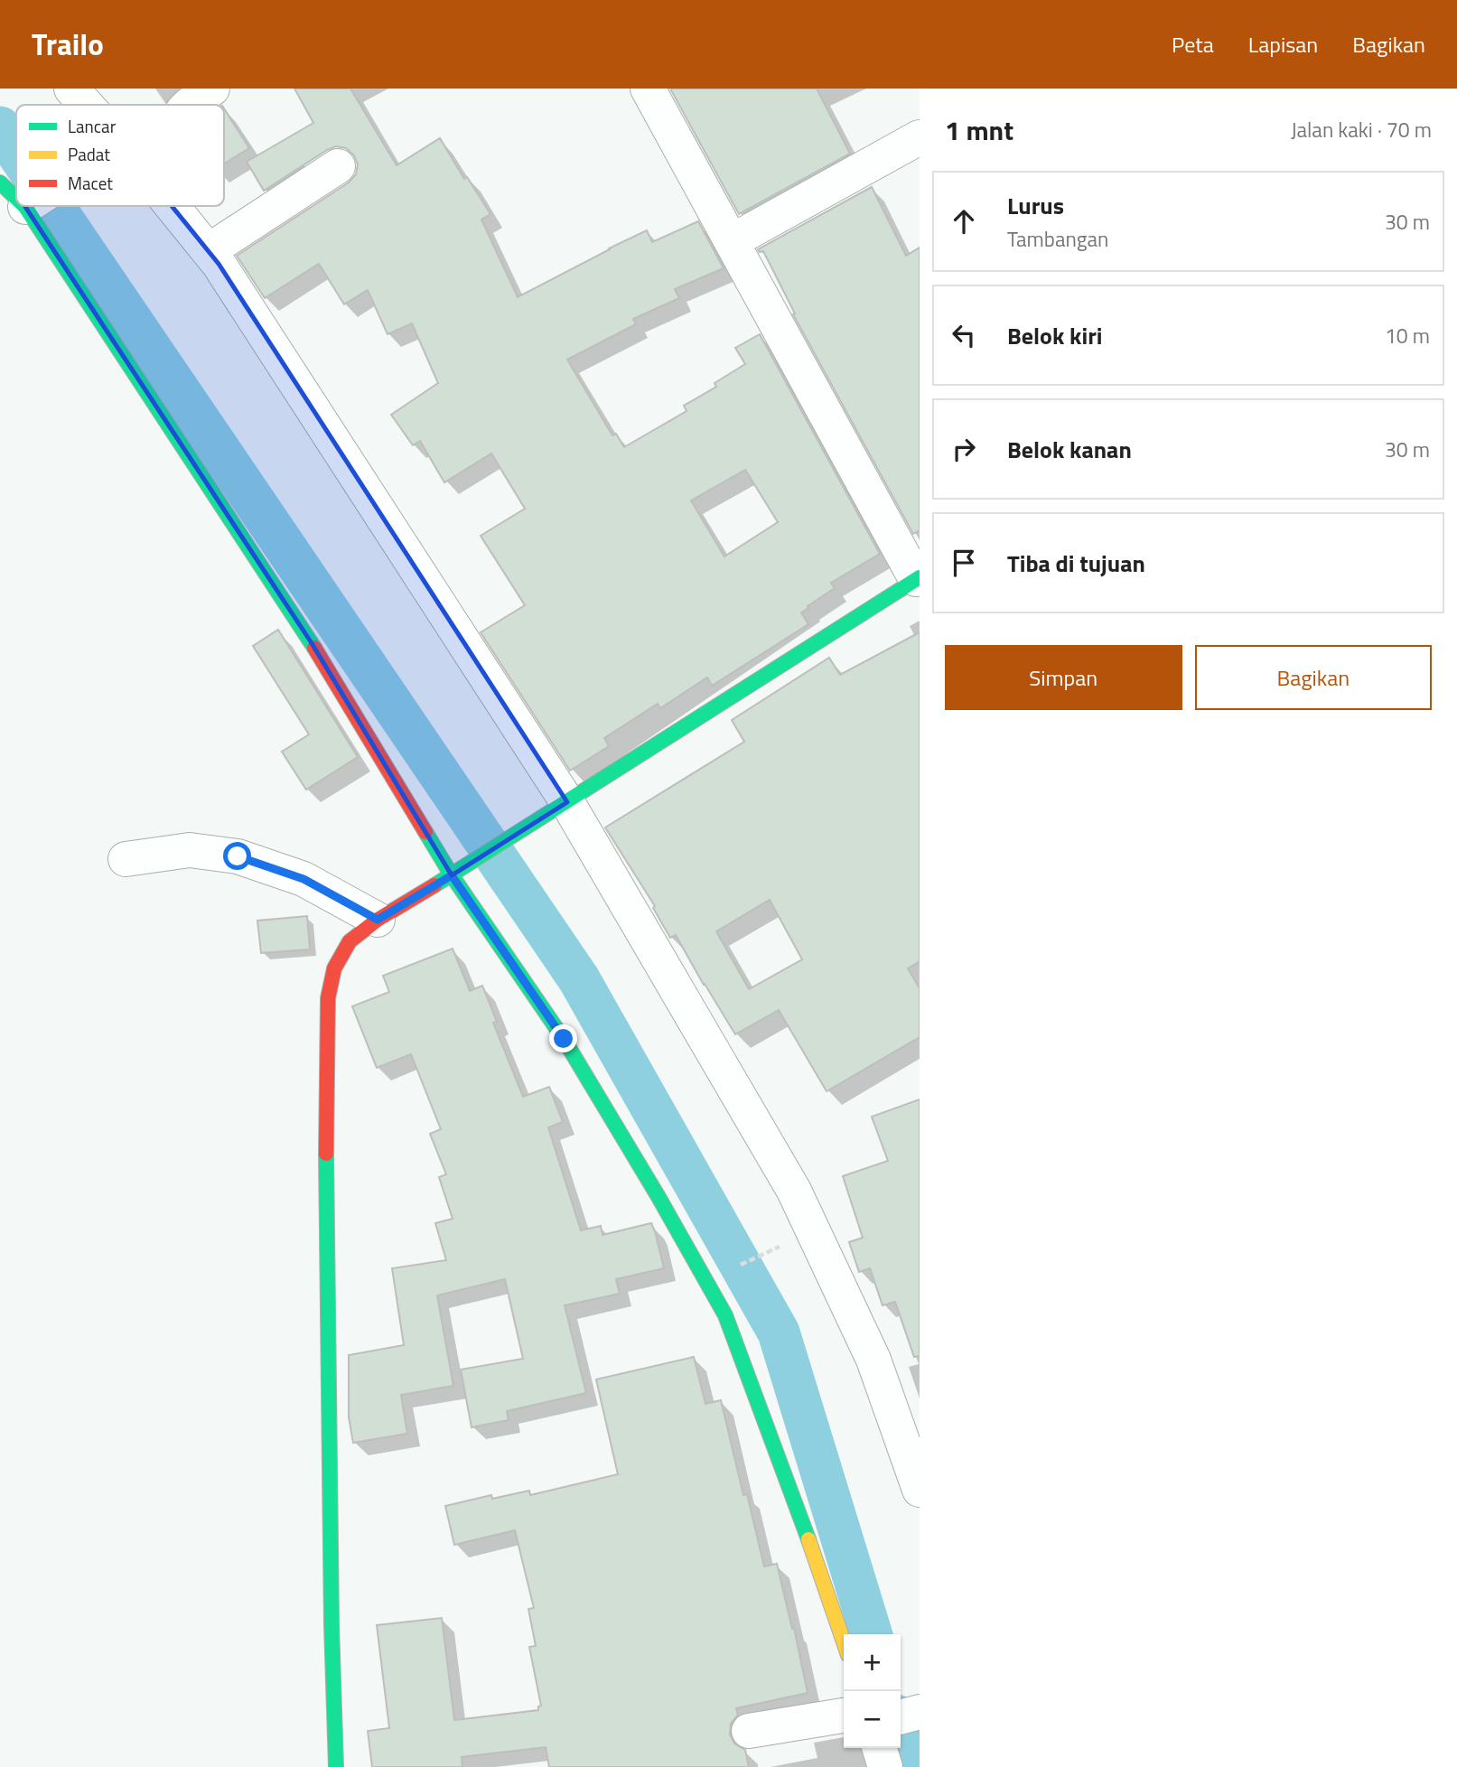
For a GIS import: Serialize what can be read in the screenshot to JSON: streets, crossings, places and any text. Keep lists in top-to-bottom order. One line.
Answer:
{"legend":["Lancar","Padat","Macet"],"page":{"header":"Trailo","nav":["Peta","Lapisan","Bagikan"],"heading":["1 mnt","Jalan kaki · 70 m"],"list":[["Lurus","Tambangan","30 m"],["Belok kiri","10 m"],["Belok kanan","30 m"],"Tiba di tujuan"],"buttons":["Simpan","Bagikan"],"map_buttons":["+","−"]}}
